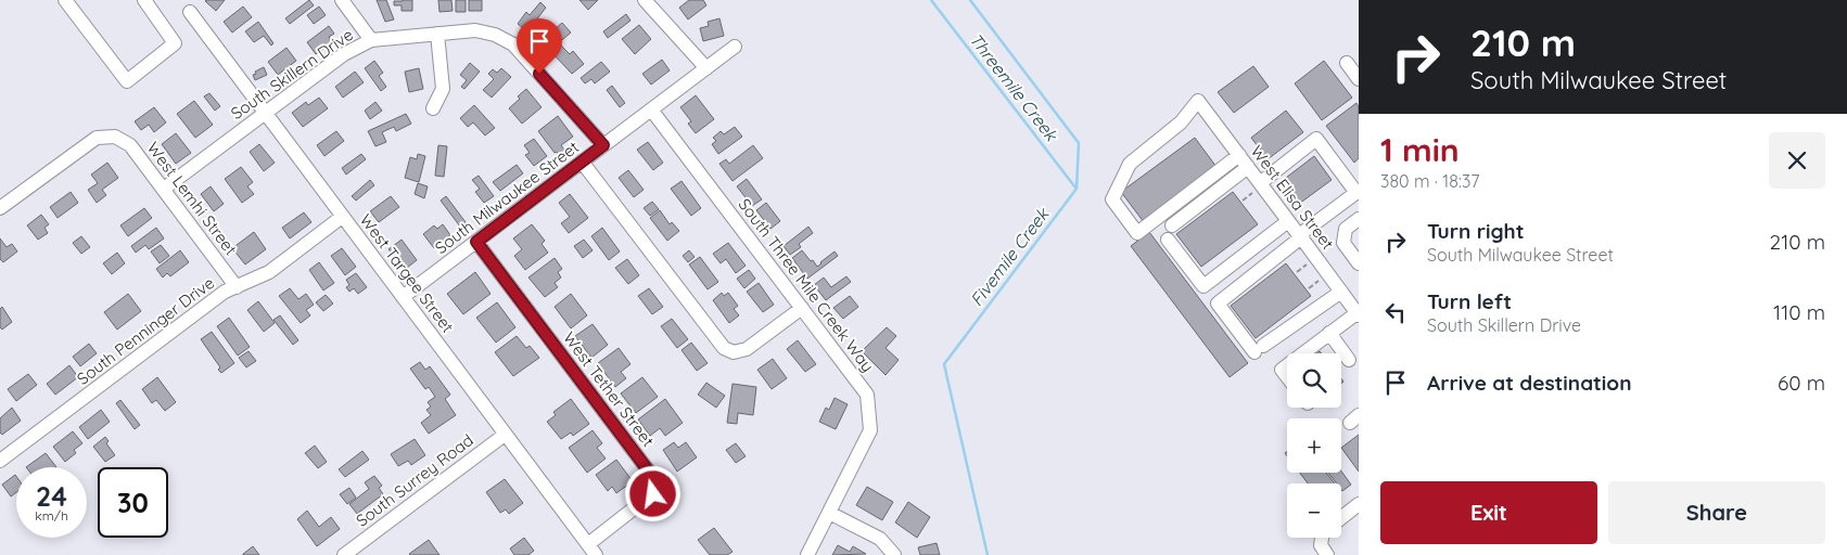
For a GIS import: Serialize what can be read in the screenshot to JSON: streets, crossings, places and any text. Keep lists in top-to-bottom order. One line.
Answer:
{"streets":{"street":["South Skillern Drive","South Milwaukee Street","West Elisa Street","West Lemhi Street","West Targee Street","South Three Mile Creek Way","South Penninger Drive","West Tether Street","South Surrey Road"]},"crossings":[["South Skillern Drive","South Milwaukee Street"],["South Skillern Drive","West Lemhi Street"],["South Skillern Drive","West Targee Street"],["South Milwaukee Street","West Targee Street"],["South Milwaukee Street","South Three Mile Creek Way"],["South Milwaukee Street","West Tether Street"],["West Lemhi Street","South Penninger Drive"],["West Targee Street","South Penninger Drive"],["West Targee Street","West Tether Street"],["West Targee Street","South Surrey Road"]],"water":["Threemile Creek","Fivemile Creek"],"page":{"turn":["210 m","South Milwaukee Street"],"heading":["1 min","380 m · 18:37"],"list":[{"name":"Turn right","note":"South Milwaukee Street","value":"210 m"},{"name":"Turn left","note":"South Skillern Drive","value":"110 m"},{"name":"Arrive at destination","value":"60 m"}],"map_buttons":["+","−"],"speed":"24 km/h","limit":"30","buttons":["Exit","Share"]}}
